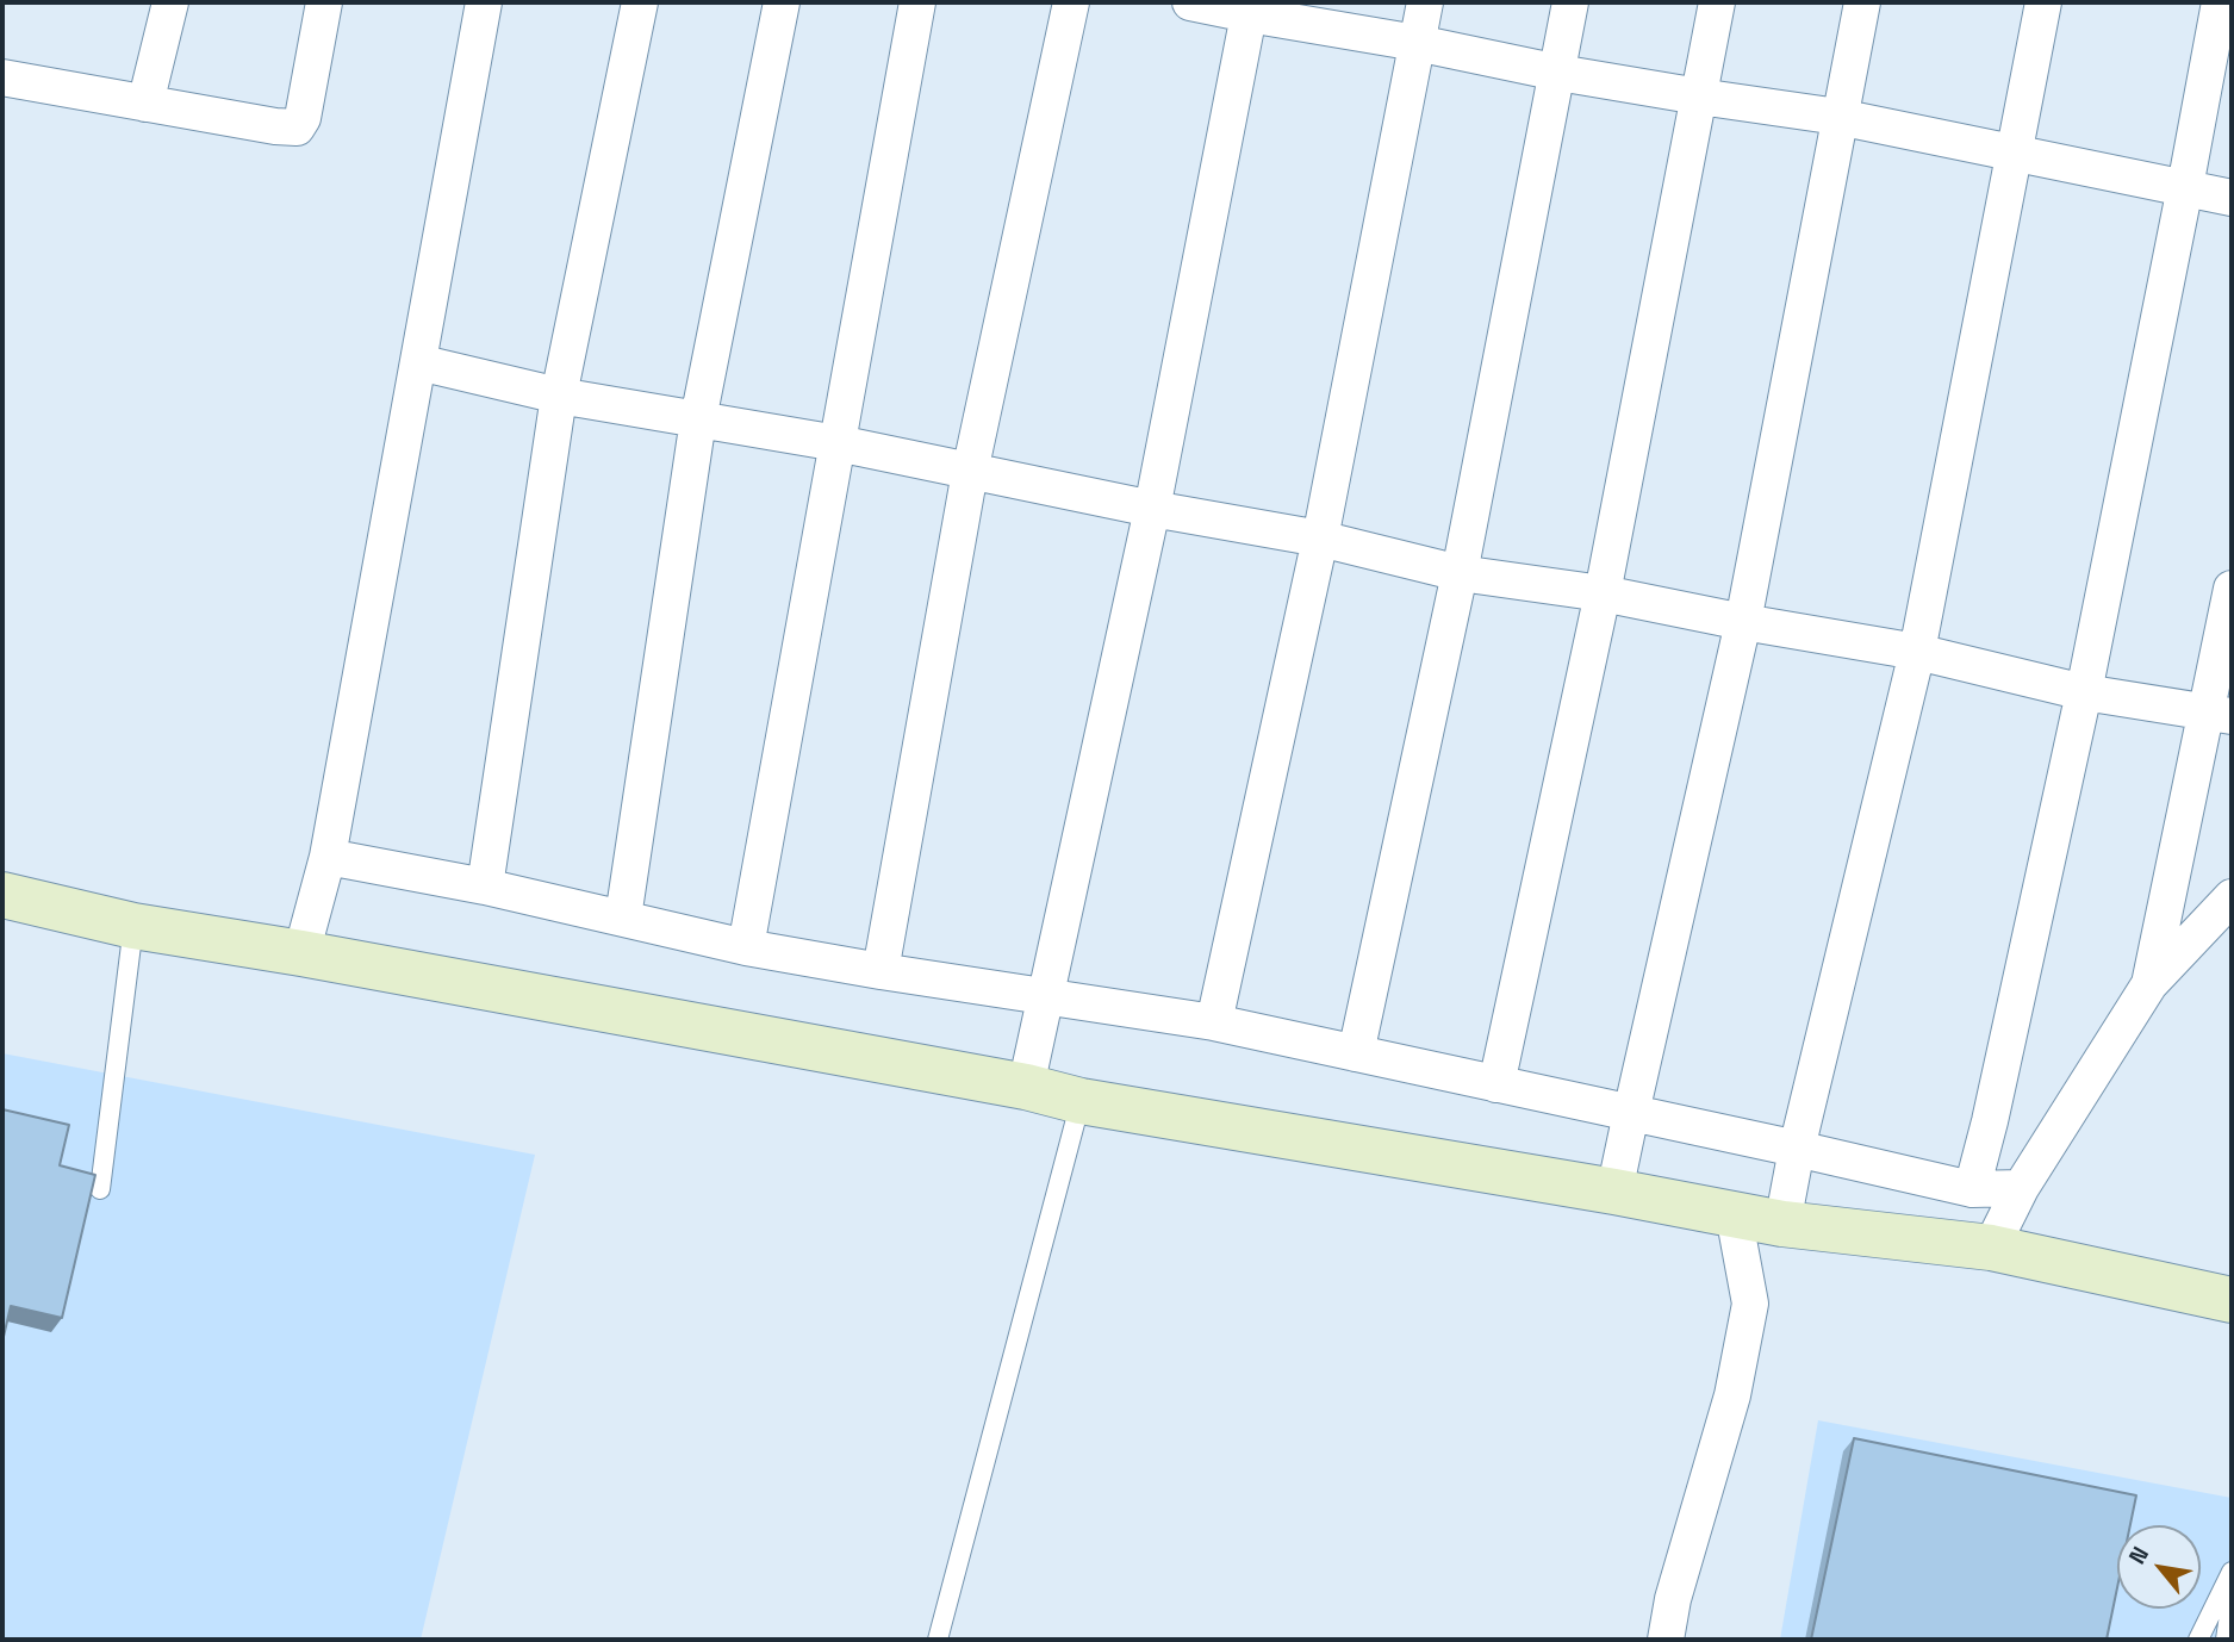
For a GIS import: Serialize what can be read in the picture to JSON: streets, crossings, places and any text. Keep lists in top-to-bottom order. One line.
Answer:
{"north":"top left"}
